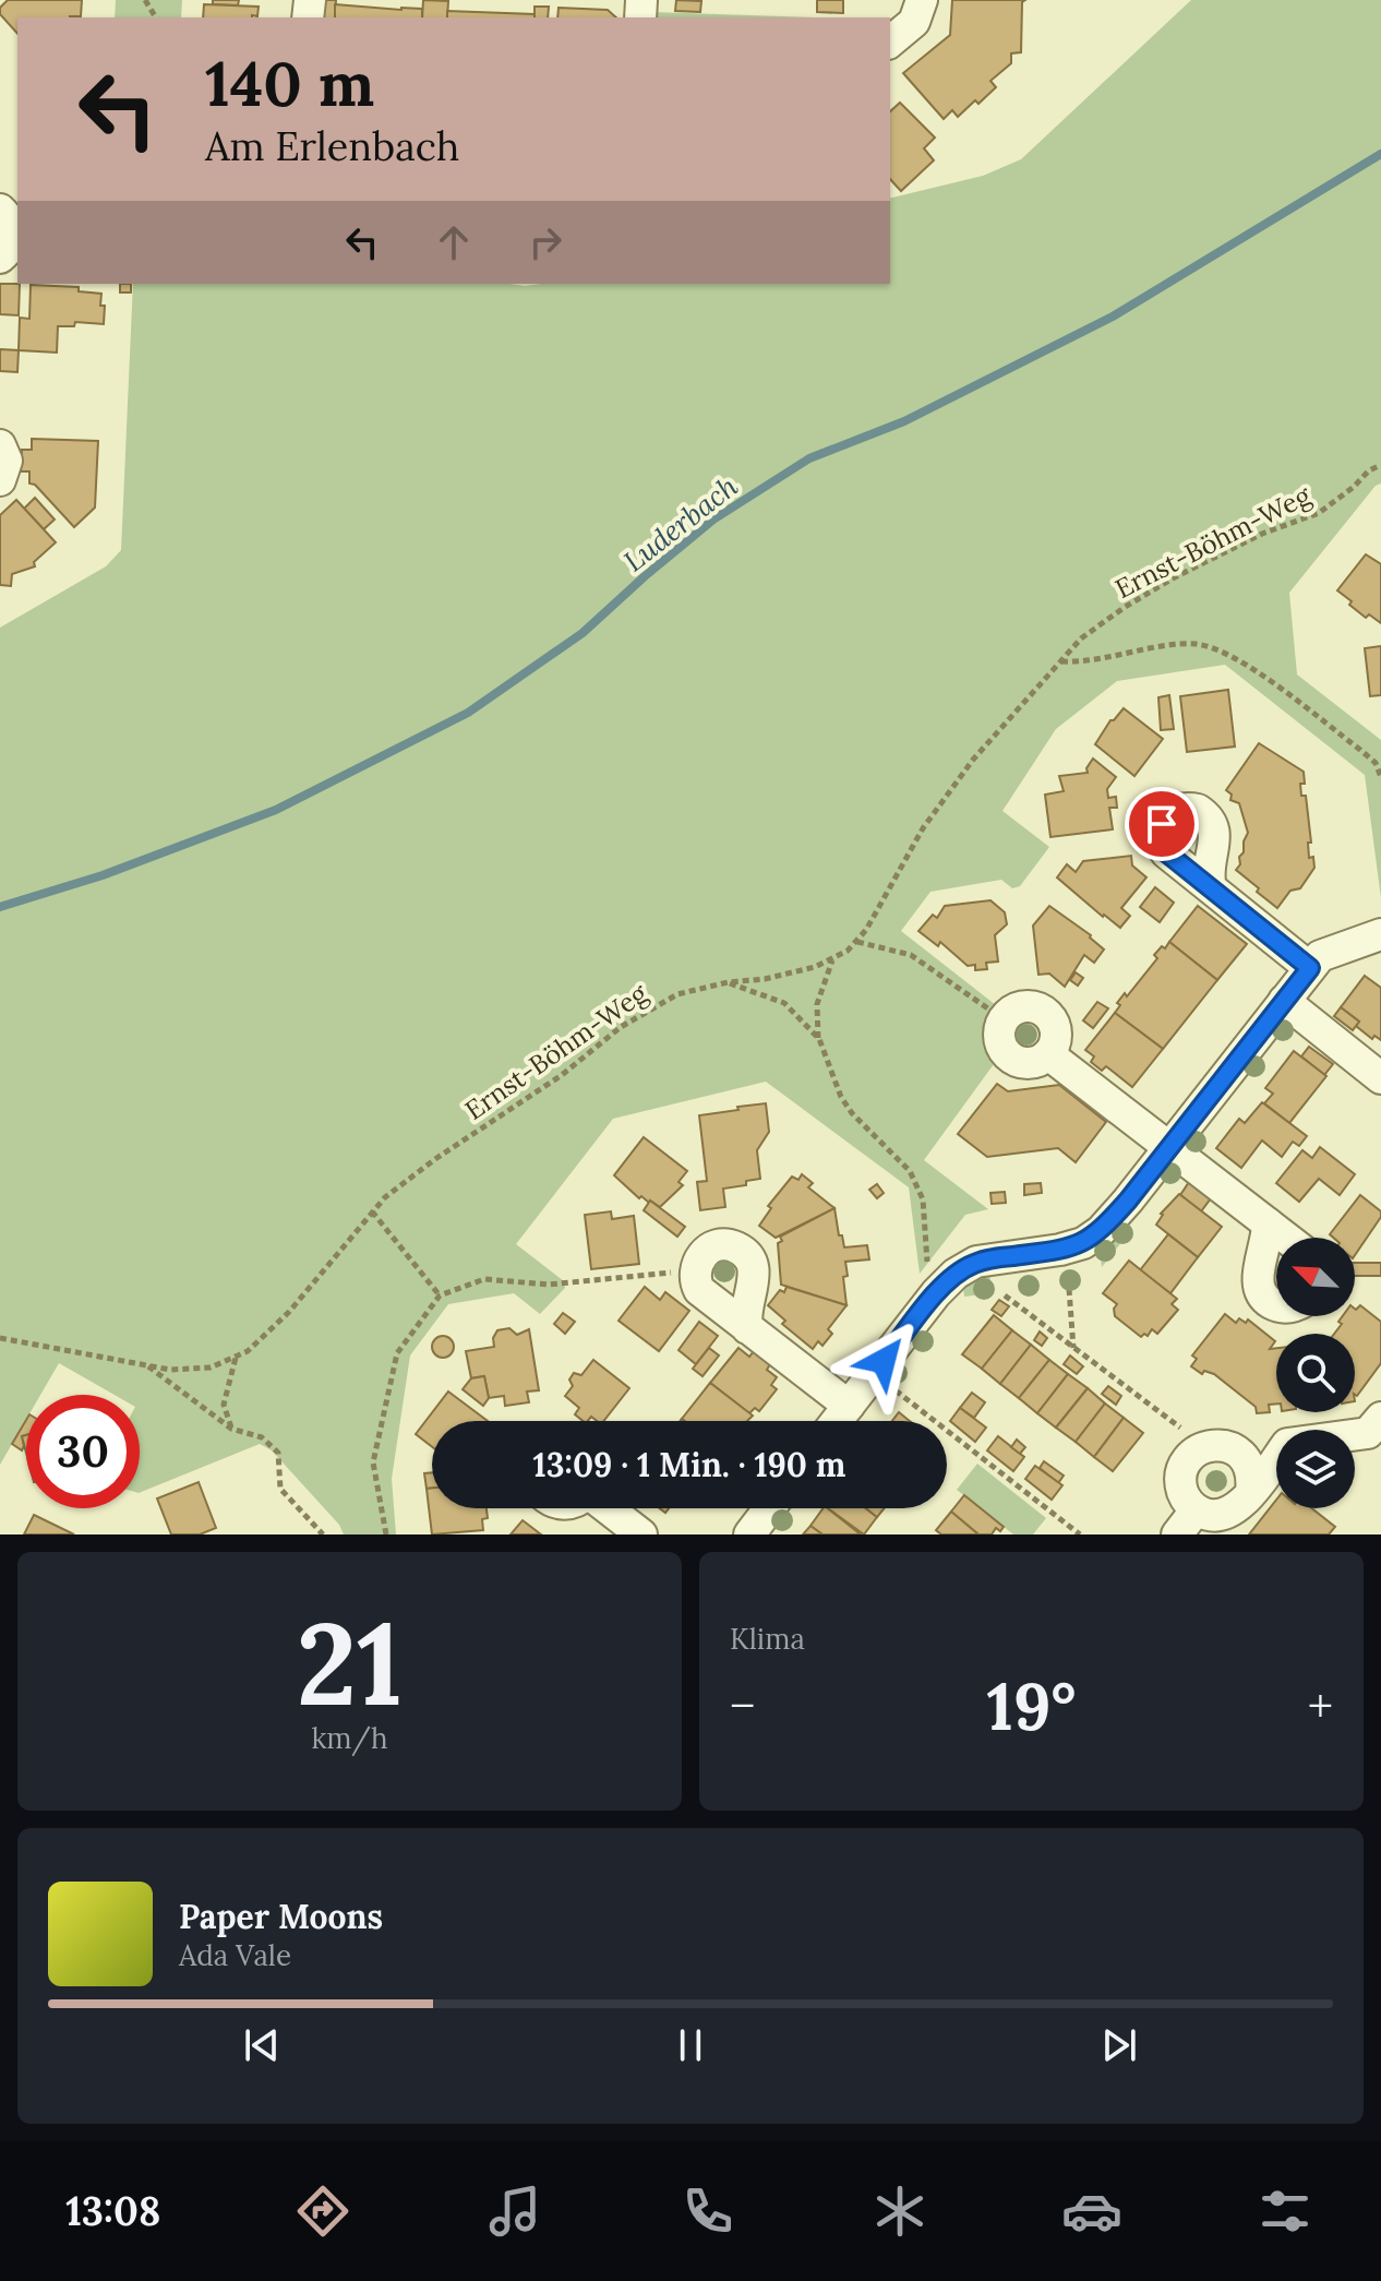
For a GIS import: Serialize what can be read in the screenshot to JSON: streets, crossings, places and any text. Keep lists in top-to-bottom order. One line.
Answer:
{"streets":{"path":["Ernst-Böhm-Weg"]},"water":["Luderbach"],"north":"top left","page":{"turn":["140 m","Am Erlenbach"],"limit":"30","trip":"13:09 · 1 Min. · 190 m","tile":[["21","km/h"],"Klima"],"heat":["−","19°","+"],"song":["Paper Moons","Ada Vale"],"tabs":"13:08"}}
